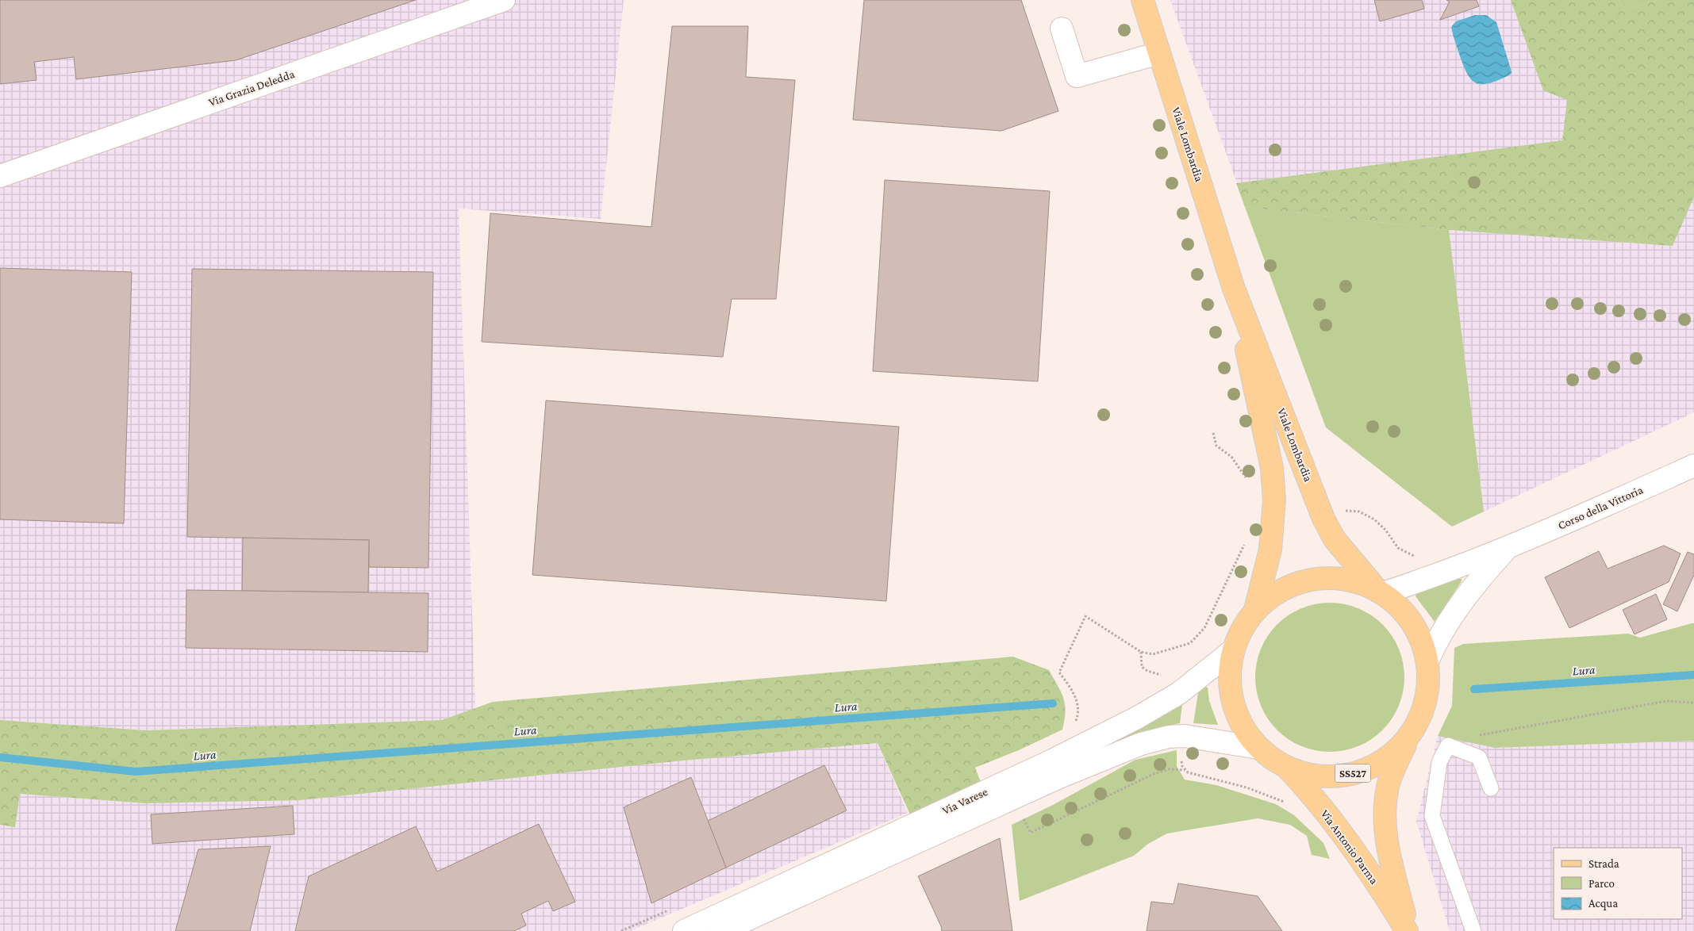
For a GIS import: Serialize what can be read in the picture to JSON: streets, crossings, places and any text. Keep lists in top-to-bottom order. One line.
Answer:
{"streets":{"main road":["Viale Lombardia","SS527","Via Antonio Parma"],"street":["Via Grazia Deledda","Corso della Vittoria","Via Varese"]},"crossings":[["Viale Lombardia","Corso della Vittoria"],["Viale Lombardia","SS527"],["Corso della Vittoria","SS527"],["SS527","Via Varese"],["SS527","Via Antonio Parma"]],"water":["Lura"],"legend":["Strada","Parco","Acqua"]}
